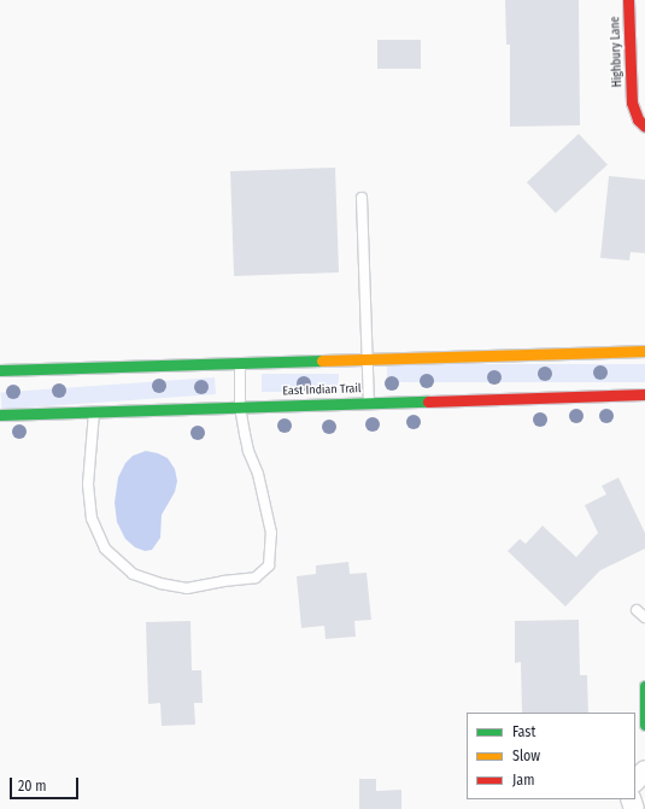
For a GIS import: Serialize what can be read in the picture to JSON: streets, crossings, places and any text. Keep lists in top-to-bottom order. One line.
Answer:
{"streets":{"main road":["Highbury Lane","East Indian Trail"]},"legend":["Fast","Slow","Jam"],"scale_bar":"20 m"}
